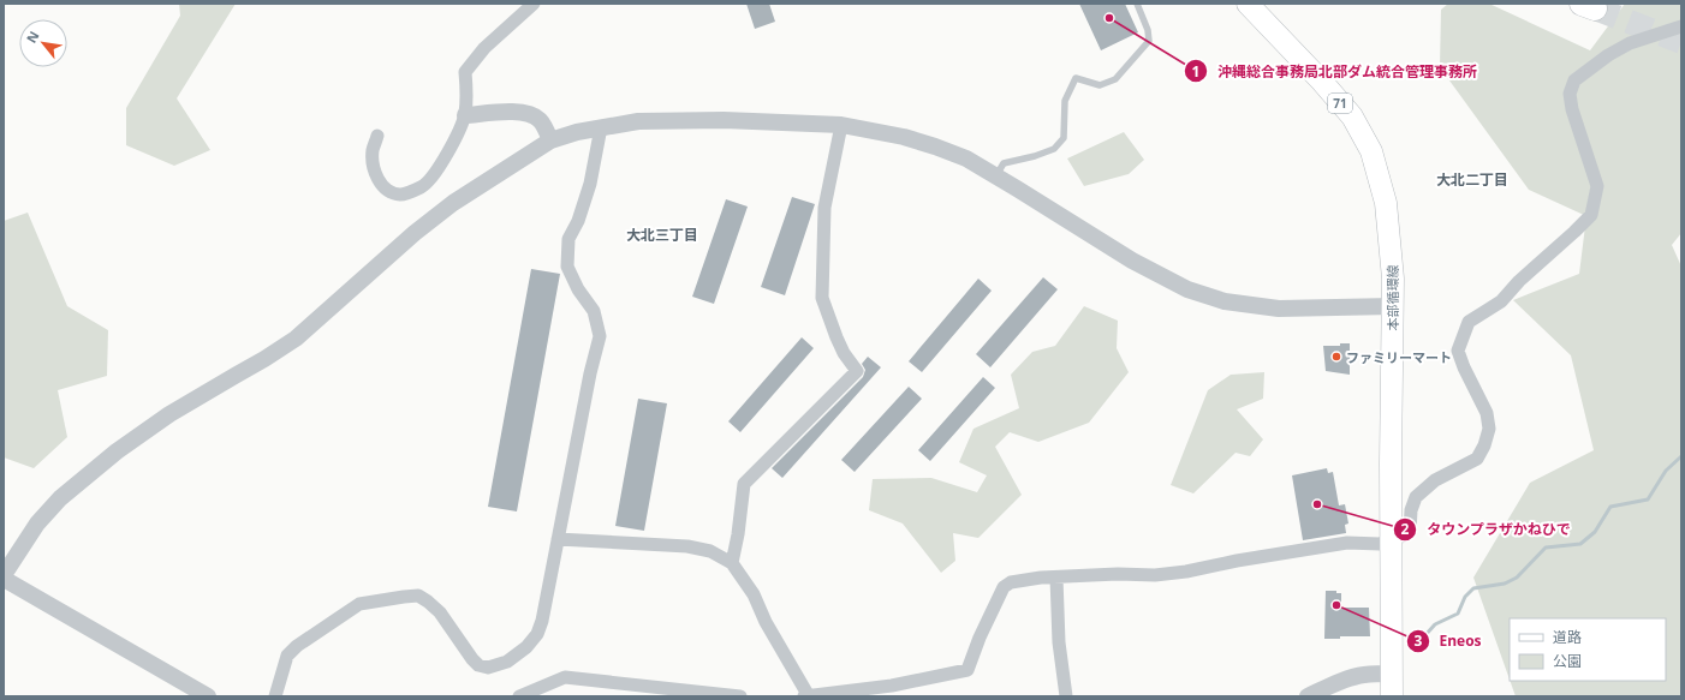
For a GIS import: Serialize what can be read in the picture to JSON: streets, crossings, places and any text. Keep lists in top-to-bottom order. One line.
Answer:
{"streets":{"main road":["71","本部循環線"]},"districts":["大北二丁目","大北三丁目"],"places":["沖縄総合事務局北部ダム統合管理事務所","ファミリーマート","タウンプラザかねひで","Eneos"],"legend":["道路","公園"],"north":"top left"}
